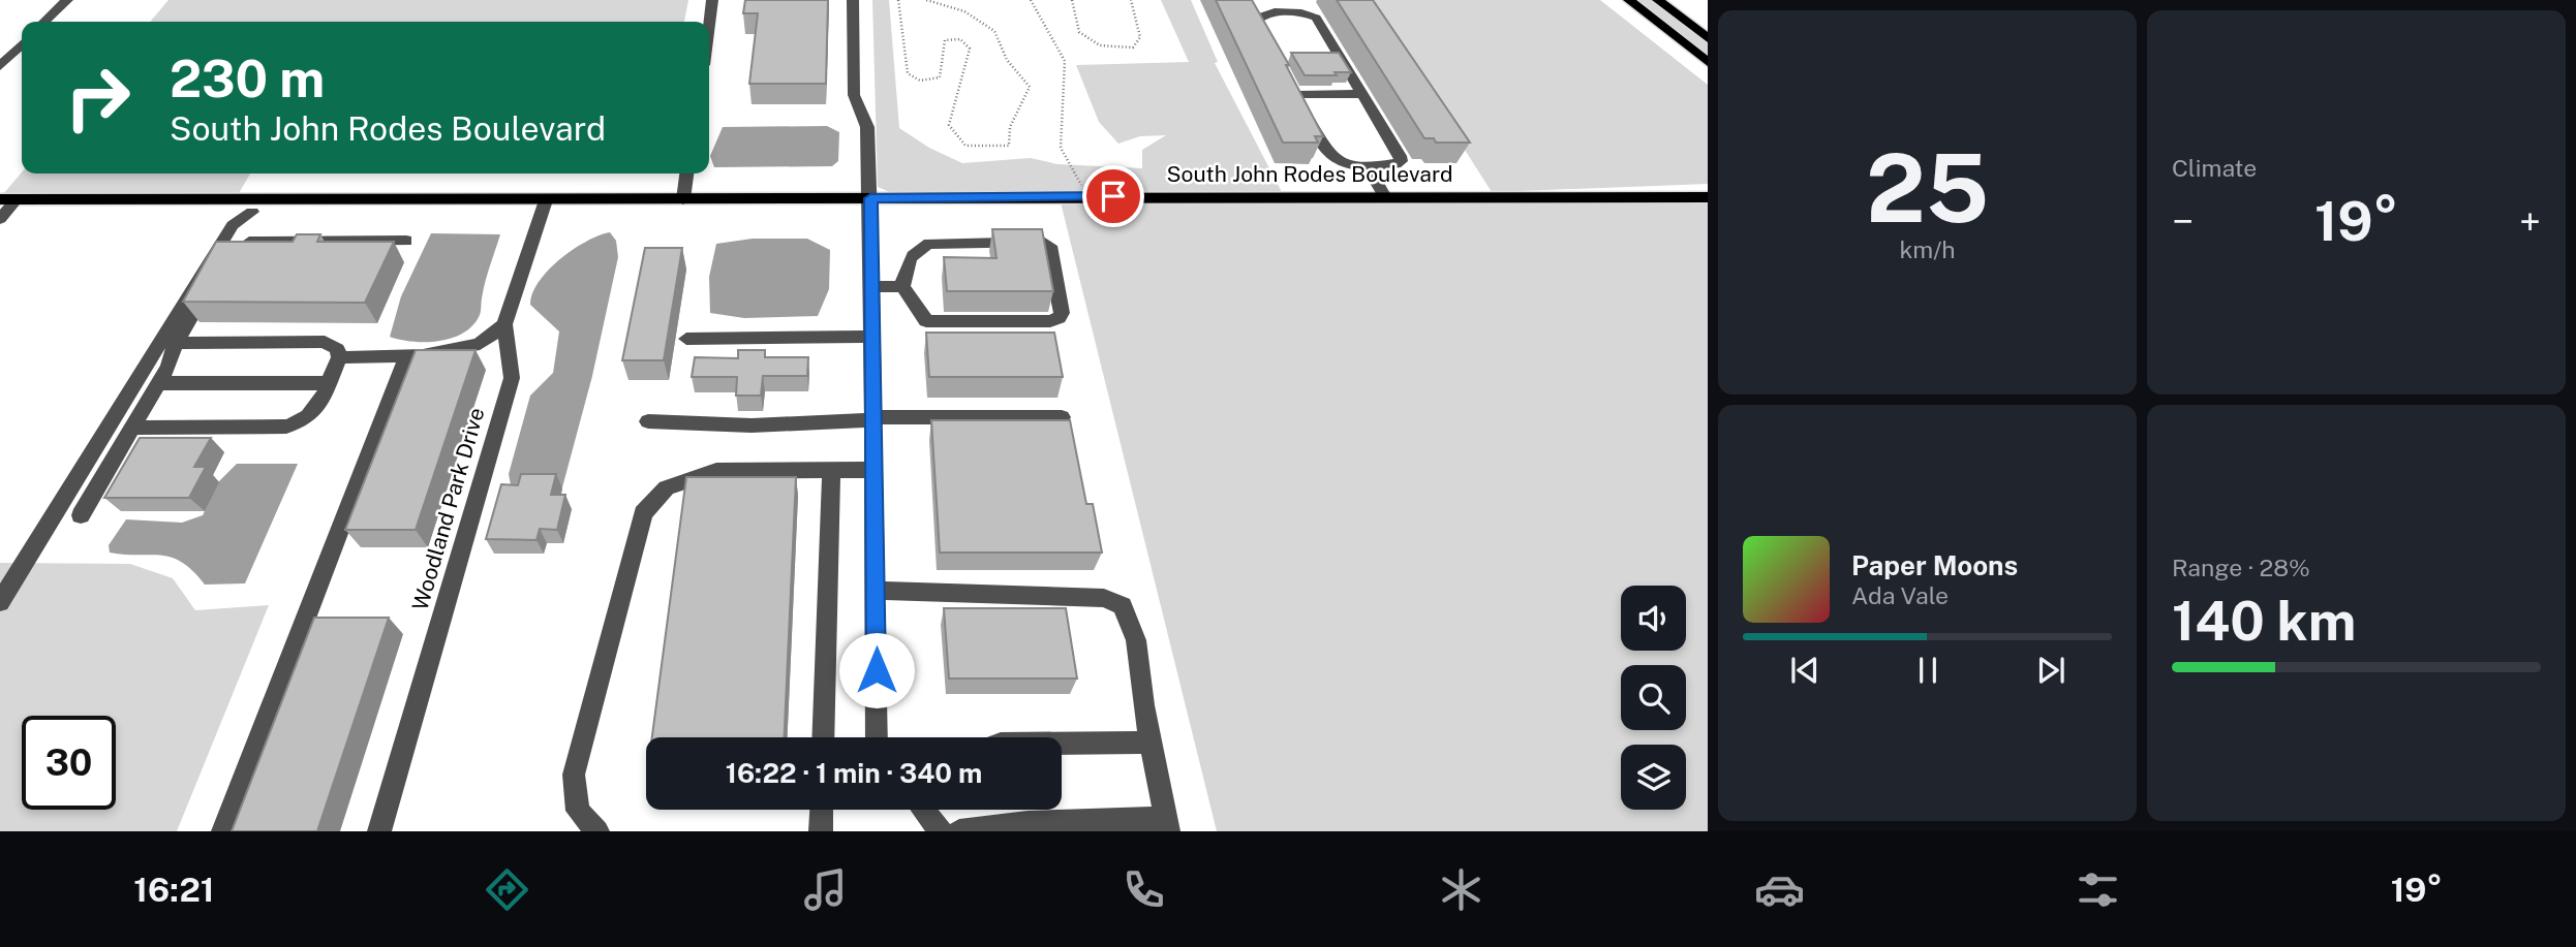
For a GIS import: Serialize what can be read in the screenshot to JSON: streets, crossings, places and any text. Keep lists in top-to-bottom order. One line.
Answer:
{"streets":{"main road":["South John Rodes Boulevard"],"street":["Woodland Park Drive"]},"crossings":[["South John Rodes Boulevard","Woodland Park Drive"]],"page":{"tile":[["25","km/h"],"Climate",["Range · 28%","140 km"]],"turn":["230 m","South John Rodes Boulevard"],"heat":["−","19°","+"],"song":["Paper Moons","Ada Vale"],"limit":"30","trip":"16:22 · 1 min · 340 m","tabs":["16:21","19°"]}}
